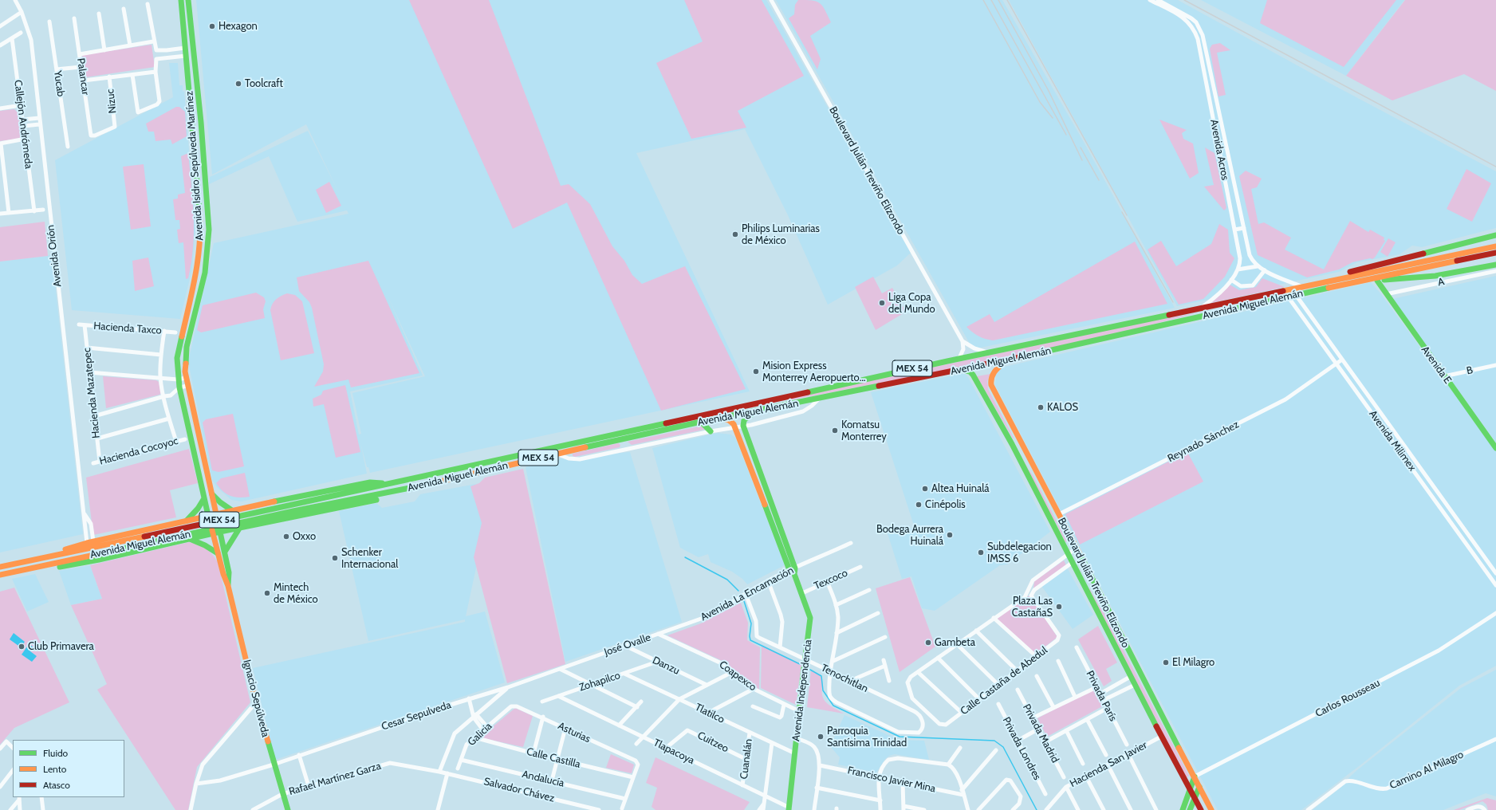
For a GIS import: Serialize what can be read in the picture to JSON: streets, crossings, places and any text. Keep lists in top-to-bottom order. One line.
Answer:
{"streets":{"main road":["Avenida Isidro Sepúlveda Martínez","Boulevard Julián Treviño Elizondo","Avenida Miguel Alemán","Avenida E","MEX 54","Avenida Independencia","Ignacio Sepúlveda"],"street":["Palancar","Yucab","Nizuc","Callejón Andrómeda","Avenida Acros","Avenida Orión","A","Hacienda Taxco","B","Hacienda Mazatepec","Avenida Milimex","Reynado Sánchez","Hacienda Cocoyoc","Texcoco","Avenida La Encarnación","José Ovalle","Danzu","Coapexco","Tenochitlan","Calle Castaña de Abedul","Zohapilco","Privada París","Carlos Rousseau","Tlatilco","Cesar Sepulveda","Asturias","Privada Madrid","Galicia","Cuitzeo","Privada Londres","Tlapacoya","Calle Castilla","Cuanalán","Hacienda San Javier","Camino Al Milagro","Rafael Martínez Garza","Andalucía","Francisco Javier Mina","Salvador Chávez"]},"crossings":[["Palancar","Nizuc"],["Avenida Acros","Avenida Miguel Alemán"],["Avenida Isidro Sepúlveda Martínez","Ignacio Sepúlveda"],["Boulevard Julián Treviño Elizondo","Avenida Miguel Alemán"],["Boulevard Julián Treviño Elizondo","Reynado Sánchez"],["Boulevard Julián Treviño Elizondo","Calle Castaña de Abedul"],["Boulevard Julián Treviño Elizondo","Carlos Rousseau"],["Boulevard Julián Treviño Elizondo","Hacienda San Javier"],["A","Avenida E"],["Avenida Miguel Alemán","Avenida Milimex"],["Hacienda Taxco","Hacienda Mazatepec"],["Avenida E","B"],["Hacienda Mazatepec","Hacienda Cocoyoc"],["Avenida Milimex","Reynado Sánchez"],["Texcoco","Avenida Independencia"],["Avenida La Encarnación","José Ovalle"],["Avenida La Encarnación","Tenochitlan"],["Avenida La Encarnación","Avenida Independencia"],["José Ovalle","Danzu"],["José Ovalle","Coapexco"],["José Ovalle","Cesar Sepulveda"],["Danzu","Zohapilco"],["Coapexco","Avenida Independencia"],["Tenochitlan","Avenida Independencia"],["Zohapilco","Tlatilco"],["Zohapilco","Tlapacoya"],["Avenida Independencia","Tlatilco"],["Avenida Independencia","Tlapacoya"],["Ignacio Sepúlveda","Cesar Sepulveda"],["Ignacio Sepúlveda","Rafael Martínez Garza"],["Tlatilco","Cuanalán"],["Asturias","Galicia"],["Asturias","Calle Castilla"],["Galicia","Calle Castilla"],["Galicia","Andalucía"],["Cuitzeo","Tlapacoya"],["Cuitzeo","Cuanalán"],["Tlapacoya","Cuanalán"],["Rafael Martínez Garza","Salvador Chávez"]],"places":["Hexagon","Toolcraft","Philips Luminarias de México","Liga Copa del Mundo","Mision Express Monterrey Aeropuerto…","KALOS","Komatsu Monterrey","Altea Huinalá","Cinépolis","Bodega Aurrera Huinalá","Oxxo","Subdelegacion IMSS 6","Schenker Internacional","Mintech de México","Plaza Las CastañaS","Gambeta","Club Primavera","El Milagro","Parroquia Santísima Trinidad"],"legend":["Fluido","Lento","Atasco"]}
